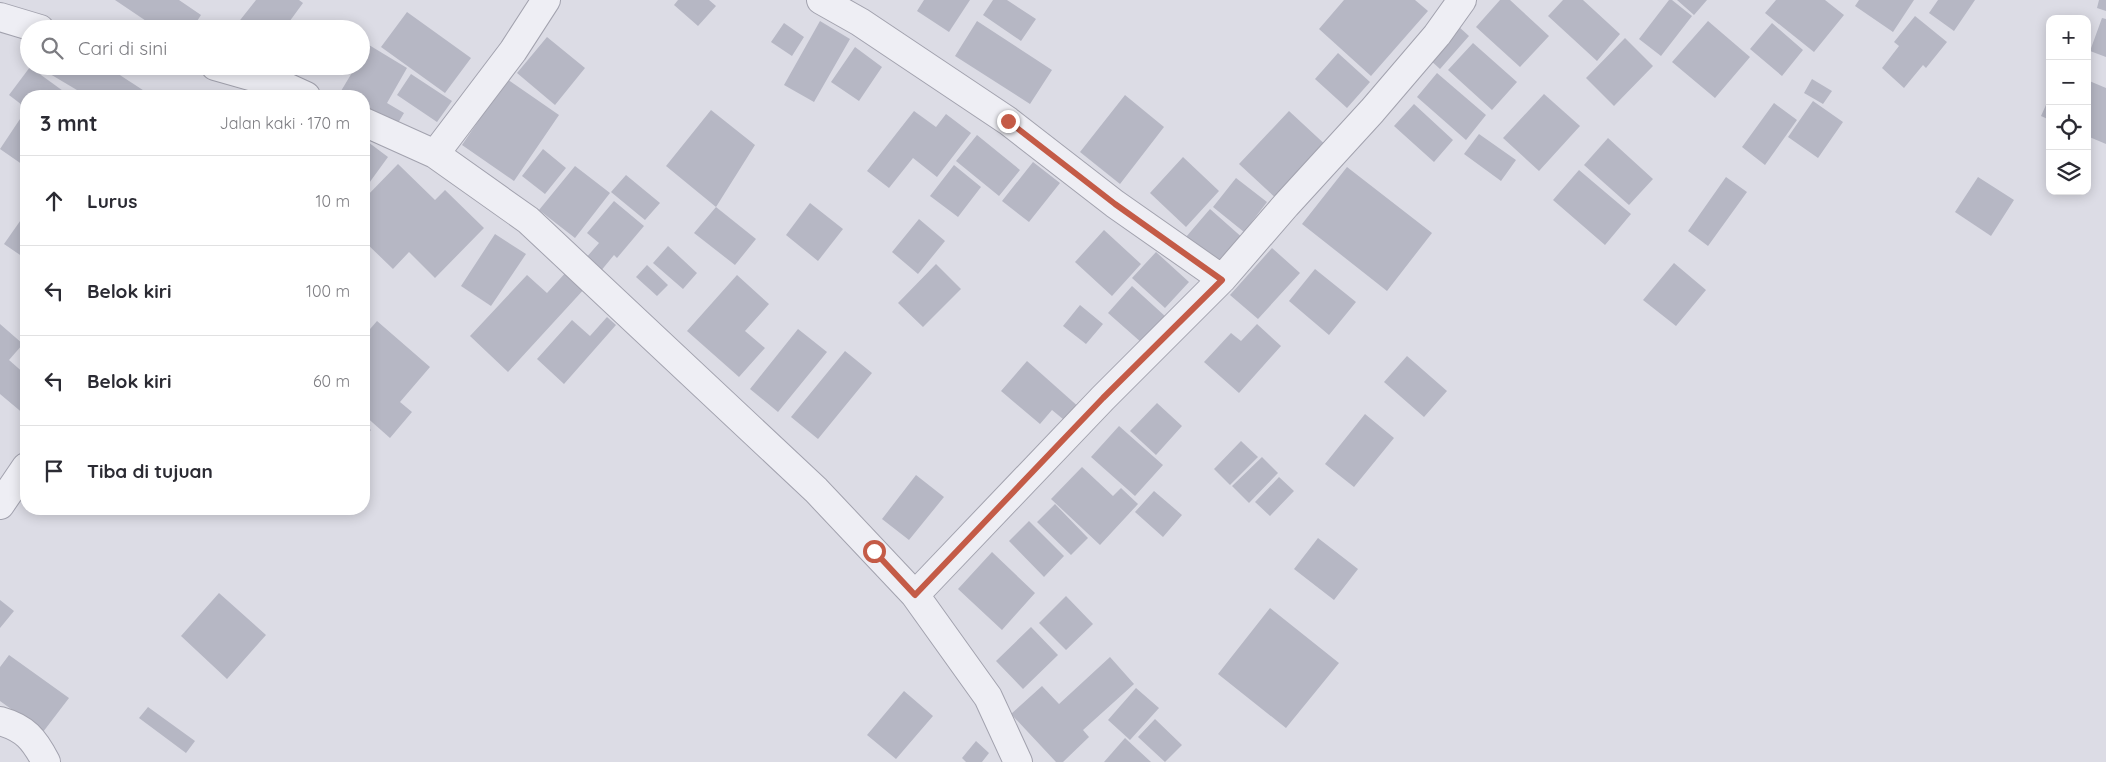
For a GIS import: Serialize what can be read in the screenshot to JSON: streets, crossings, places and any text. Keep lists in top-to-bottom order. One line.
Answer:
{"page":{"map_buttons":["+","−"],"search":"Cari di sini","heading":["3 mnt","Jalan kaki · 170 m"],"list":[["Lurus","10 m"],["Belok kiri","100 m"],["Belok kiri","60 m"],"Tiba di tujuan"]}}
